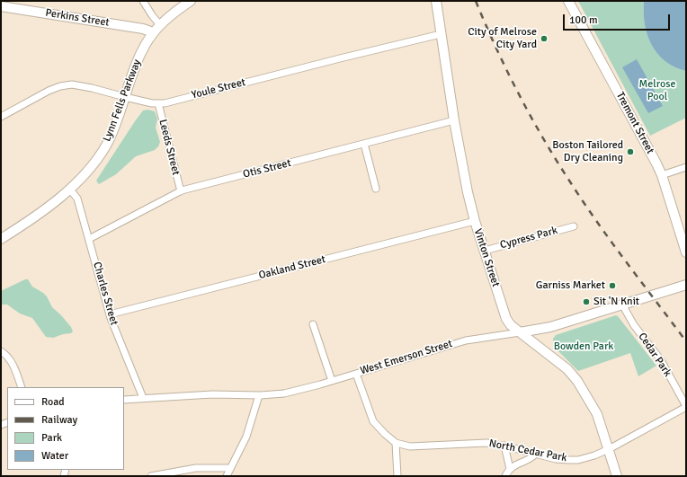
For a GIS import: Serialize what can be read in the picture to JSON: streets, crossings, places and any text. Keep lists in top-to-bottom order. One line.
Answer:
{"streets":{"street":["Perkins Street","Youle Street","Lynn Fells Parkway","Tremont Street","Leeds Street","Otis Street","Cypress Park","Vinton Street","Oakland Street","Charles Street","Cedar Park","West Emerson Street","North Cedar Park"]},"crossings":[["Perkins Street","Lynn Fells Parkway"],["Youle Street","Lynn Fells Parkway"],["Youle Street","Leeds Street"],["Youle Street","Vinton Street"],["Lynn Fells Parkway","Charles Street"],["Leeds Street","Otis Street"],["Otis Street","Vinton Street"],["Otis Street","Charles Street"],["Cypress Park","Vinton Street"],["Vinton Street","Oakland Street"],["Vinton Street","West Emerson Street"],["Vinton Street","North Cedar Park"],["Oakland Street","Charles Street"],["Charles Street","West Emerson Street"],["Cedar Park","West Emerson Street"],["Cedar Park","North Cedar Park"]],"parks":["Melrose Pool","Bowden Park"],"places":["City of Melrose City Yard","Boston Tailored Dry Cleaning","Garniss Market","Sit 'N Knit"],"legend":["Road","Railway","Park","Water"],"scale_bar":"100 m"}
